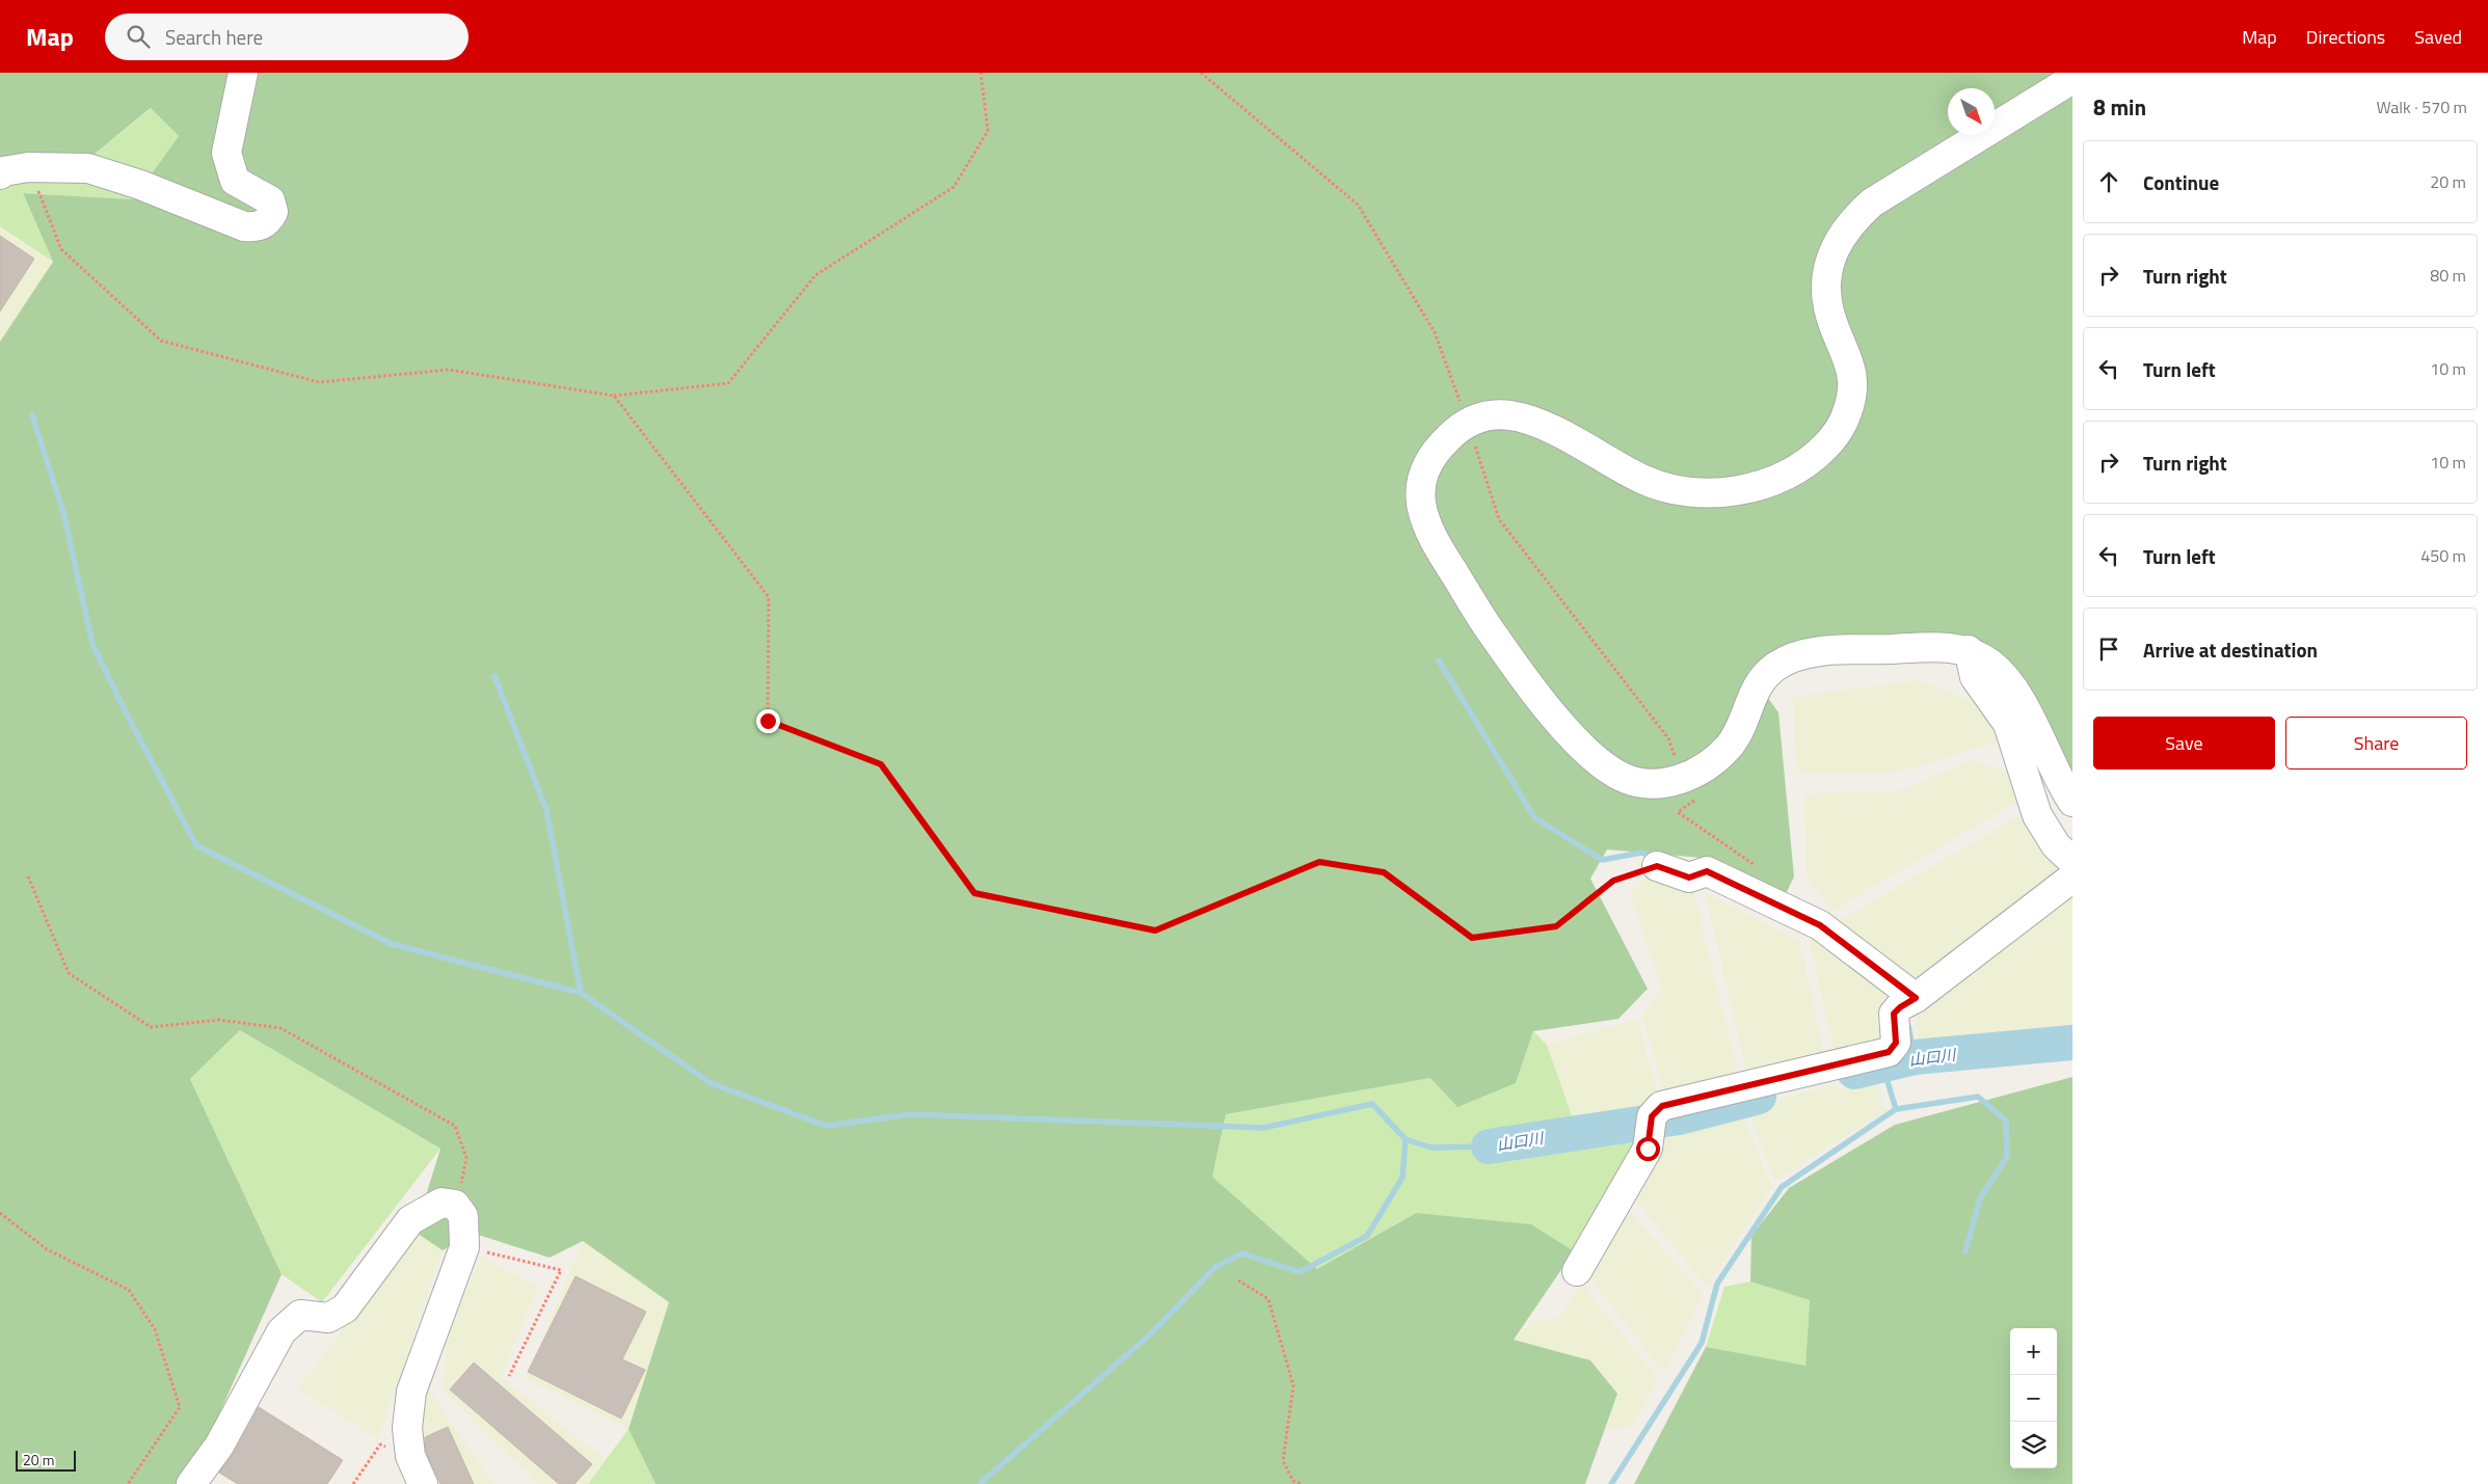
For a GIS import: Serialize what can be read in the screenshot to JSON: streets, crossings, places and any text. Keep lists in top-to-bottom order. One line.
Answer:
{"water":["山口川"],"scale_bar":"20 m","north":"bottom right","page":{"header":"Map","search":"Search here","nav":["Map","Directions","Saved"],"heading":["8 min","Walk · 570 m"],"list":[["Continue","20 m"],["Turn right","80 m"],["Turn left","10 m"],["Turn right","10 m"],["Turn left","450 m"],"Arrive at destination"],"buttons":["Save","Share"],"map_buttons":["+","−"],"scale":"20 m"}}
